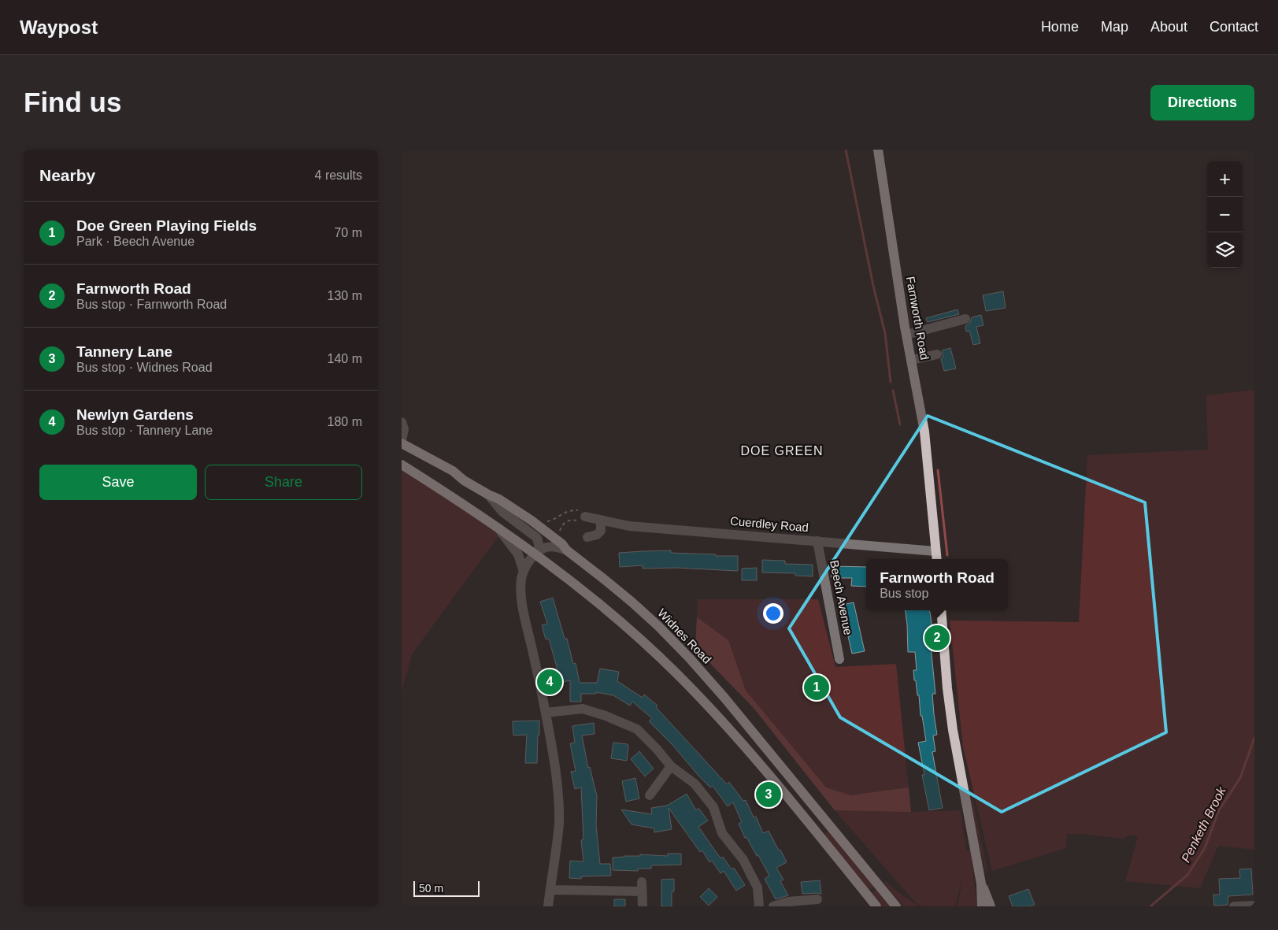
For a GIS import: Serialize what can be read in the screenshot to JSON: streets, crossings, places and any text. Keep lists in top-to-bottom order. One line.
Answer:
{"streets":{"main road":["Farnworth Road","Widnes Road"],"street":["Cuerdley Road","Beech Avenue"]},"crossings":[["Farnworth Road","Cuerdley Road"],["Cuerdley Road","Beech Avenue"]],"districts":["DOE GREEN"],"water":["Penketh Brook"],"scale_bar":"50 m","page":{"header":"Waypost","nav":["Home","Map","About","Contact"],"buttons":["Directions",["Save","Share"]],"title":"Find us","heading":["Nearby","4 results"],"map_buttons":["+","−"],"list":[{"mark":"1","name":"Doe Green Playing Fields","note":"Park · Beech Avenue","value":"70 m"},{"mark":"2","name":"Farnworth Road","note":"Bus stop · Farnworth Road","value":"130 m"},{"mark":"3","name":"Tannery Lane","note":"Bus stop · Widnes Road","value":"140 m"},{"mark":"4","name":"Newlyn Gardens","note":"Bus stop · Tannery Lane","value":"180 m"}],"popup":["Farnworth Road","Bus stop"],"pins":["2","4","1","3"],"scale":"50 m"}}
